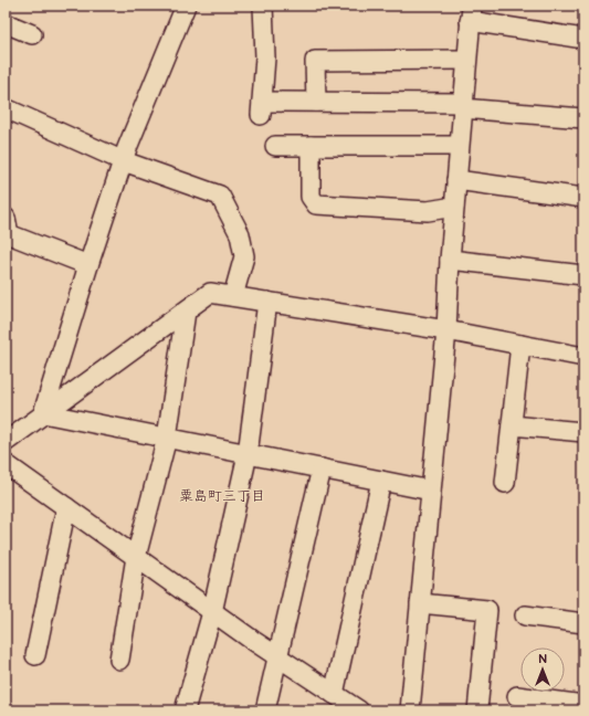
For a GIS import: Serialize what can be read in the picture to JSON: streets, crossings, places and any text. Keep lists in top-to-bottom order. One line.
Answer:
{"districts":["粟島町三丁目"],"north":"top"}
